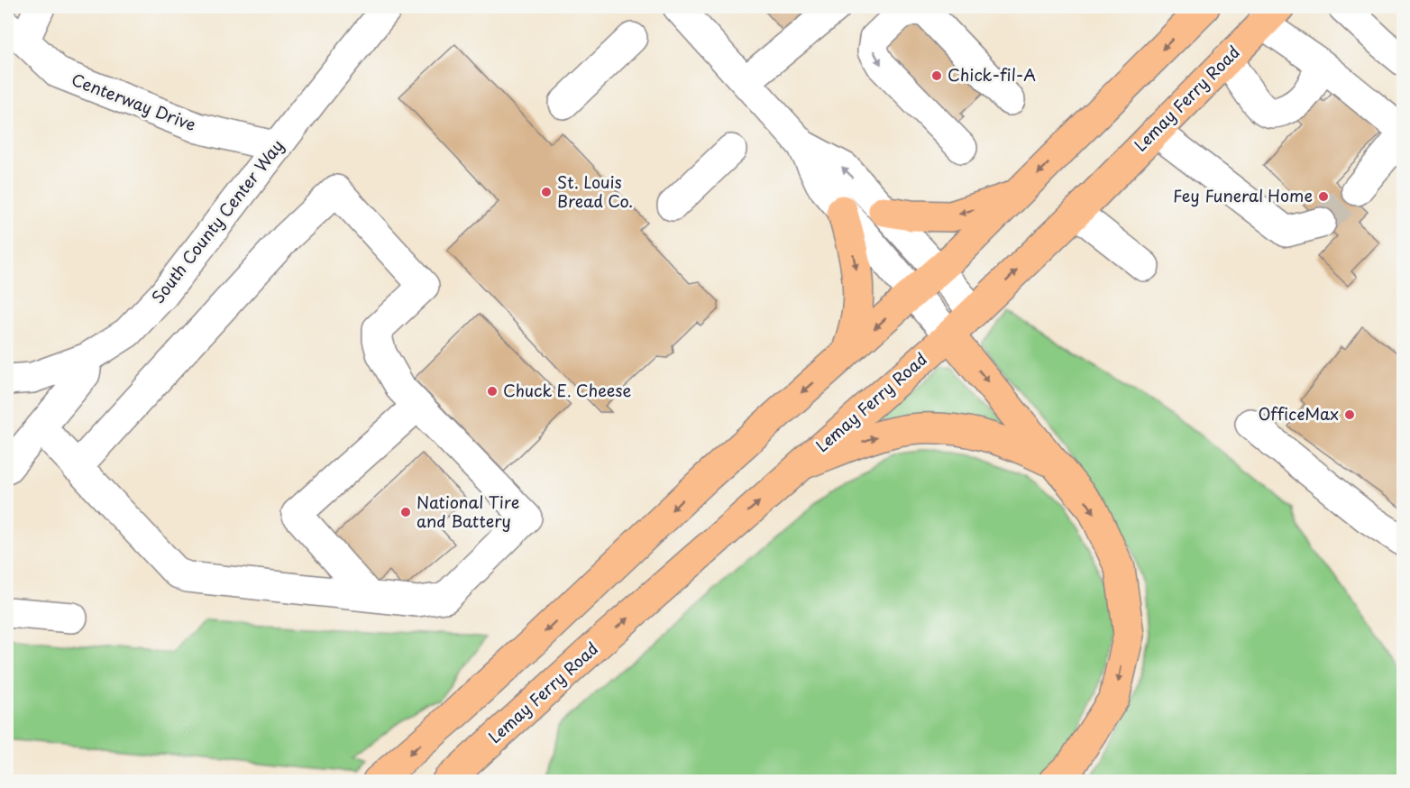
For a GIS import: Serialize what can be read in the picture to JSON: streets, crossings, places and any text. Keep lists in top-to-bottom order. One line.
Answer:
{"streets":{"main road":["Lemay Ferry Road"],"lane":["Centerway Drive","South County Center Way"]},"crossings":[["Centerway Drive","South County Center Way"]],"places":["Chick-fil-A","St. Louis Bread Co.","Fey Funeral Home","Chuck E. Cheese","OfficeMax","National Tire and Battery"]}
